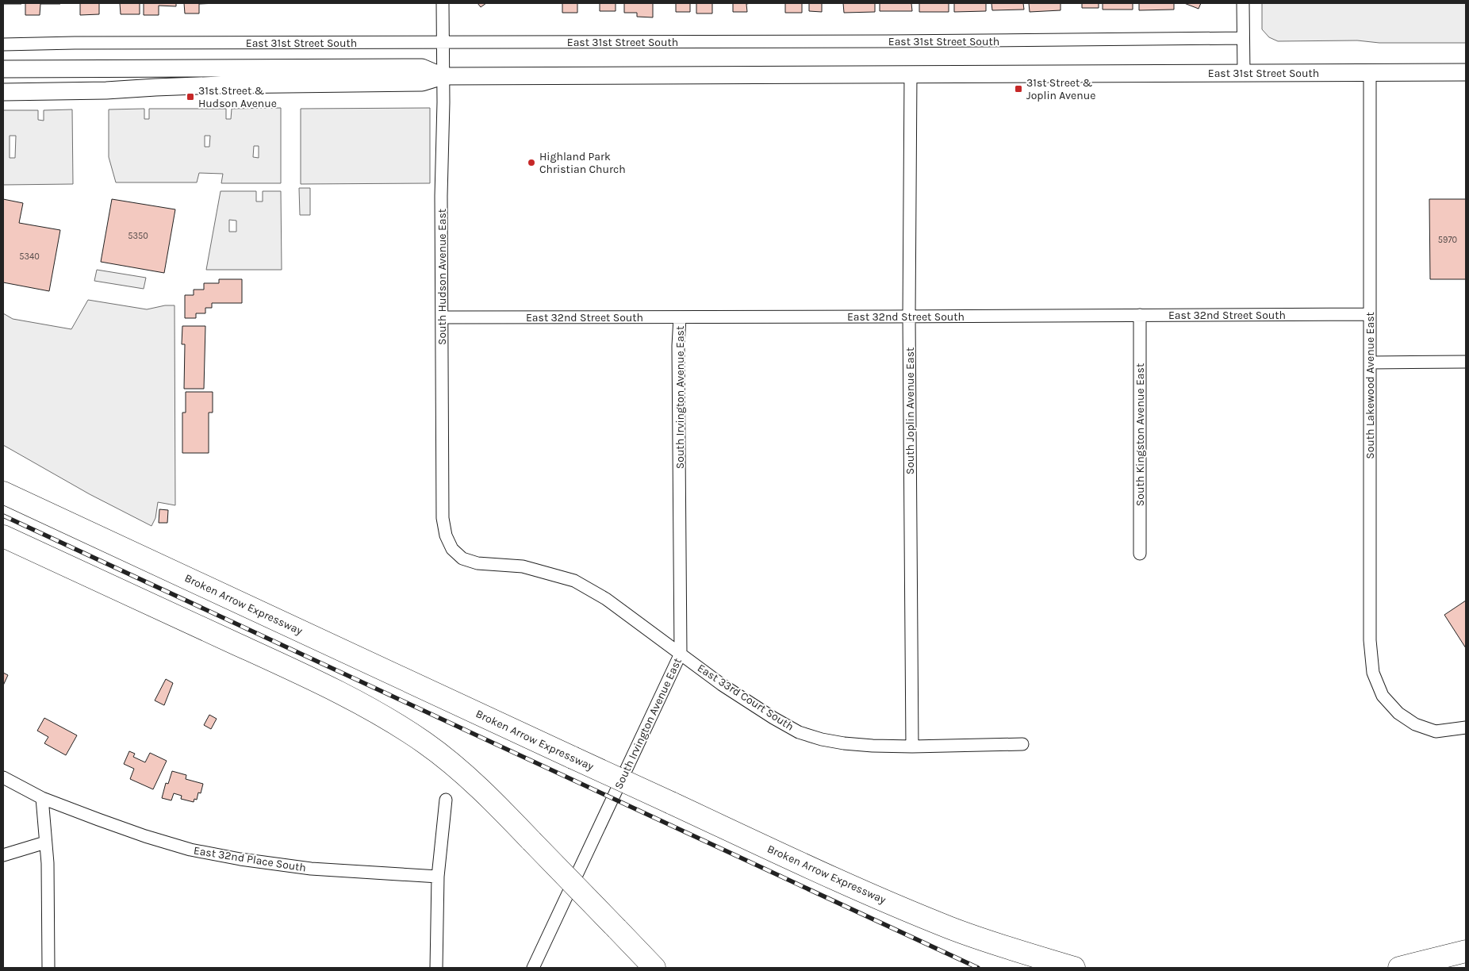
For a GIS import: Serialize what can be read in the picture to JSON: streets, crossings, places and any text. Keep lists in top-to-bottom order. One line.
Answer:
{"streets":{"highway":["Broken Arrow Expressway"],"main road":["East 31st Street South"],"street":["South Hudson Avenue East","East 32nd Street South","South Lakewood Avenue East","South Irvington Avenue East","South Joplin Avenue East","South Kingston Avenue East","East 33rd Court South","East 32nd Place South"]},"crossings":[["East 31st Street South","South Hudson Avenue East"],["East 31st Street South","South Lakewood Avenue East"],["East 31st Street South","South Joplin Avenue East"],["South Hudson Avenue East","East 32nd Street South"],["South Hudson Avenue East","East 33rd Court South"],["East 32nd Street South","South Lakewood Avenue East"],["East 32nd Street South","South Irvington Avenue East"],["East 32nd Street South","South Joplin Avenue East"],["East 32nd Street South","South Kingston Avenue East"],["South Irvington Avenue East","East 33rd Court South"],["South Joplin Avenue East","East 33rd Court South"]],"places":{"transit":["31st Street & Joplin Avenue","31st Street & Hudson Avenue"],"other":["Highland Park Christian Church"]},"house_numbers":["5350","5970","5340"]}
